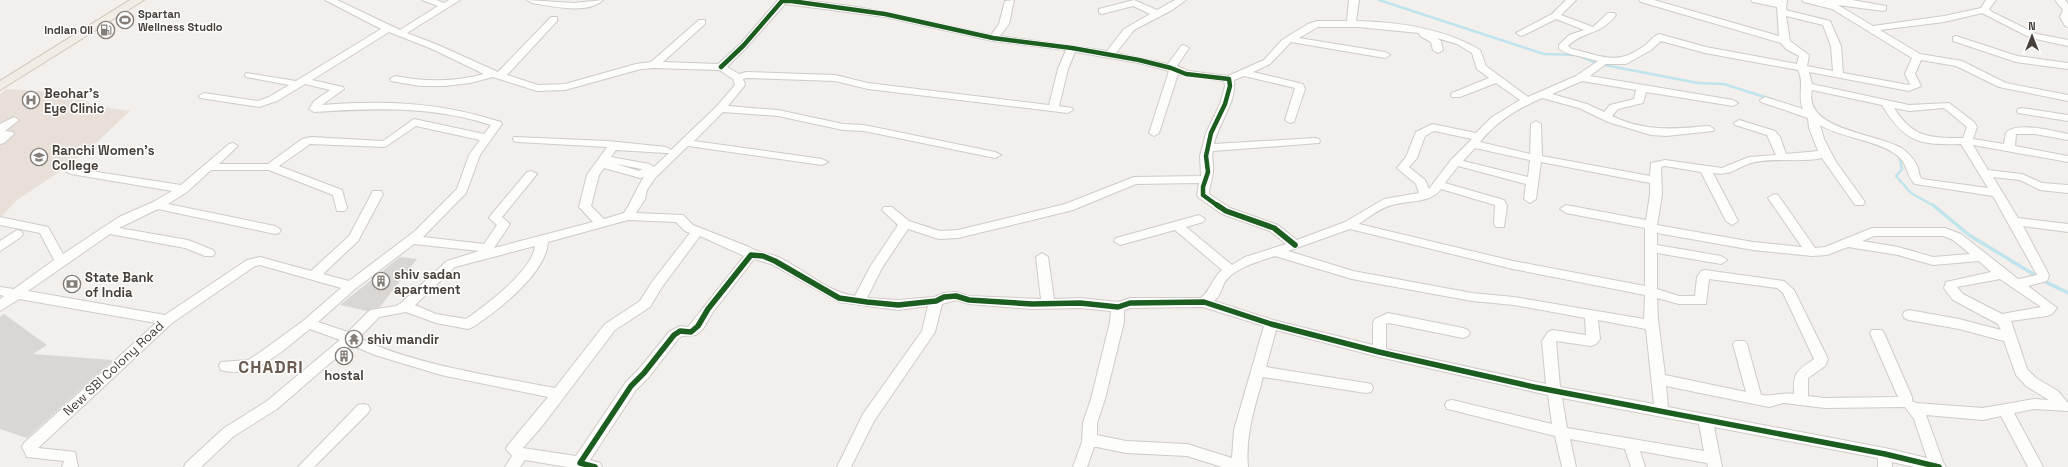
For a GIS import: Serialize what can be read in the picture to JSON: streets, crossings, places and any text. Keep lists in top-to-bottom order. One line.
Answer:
{"streets":{"street":["New SBI Colony Road"]},"districts":["CHADRI"],"places":{"sports":["Spartan Wellness Studio"],"fuel station":["Indian Oil"],"hospital":["Beohar's Eye Clinic"],"school or university":["Ranchi Women's College"],"building":["shiv sadan apartment","hostal"],"bank":["State Bank of India"],"temple":["shiv mandir"]},"north":"top"}
